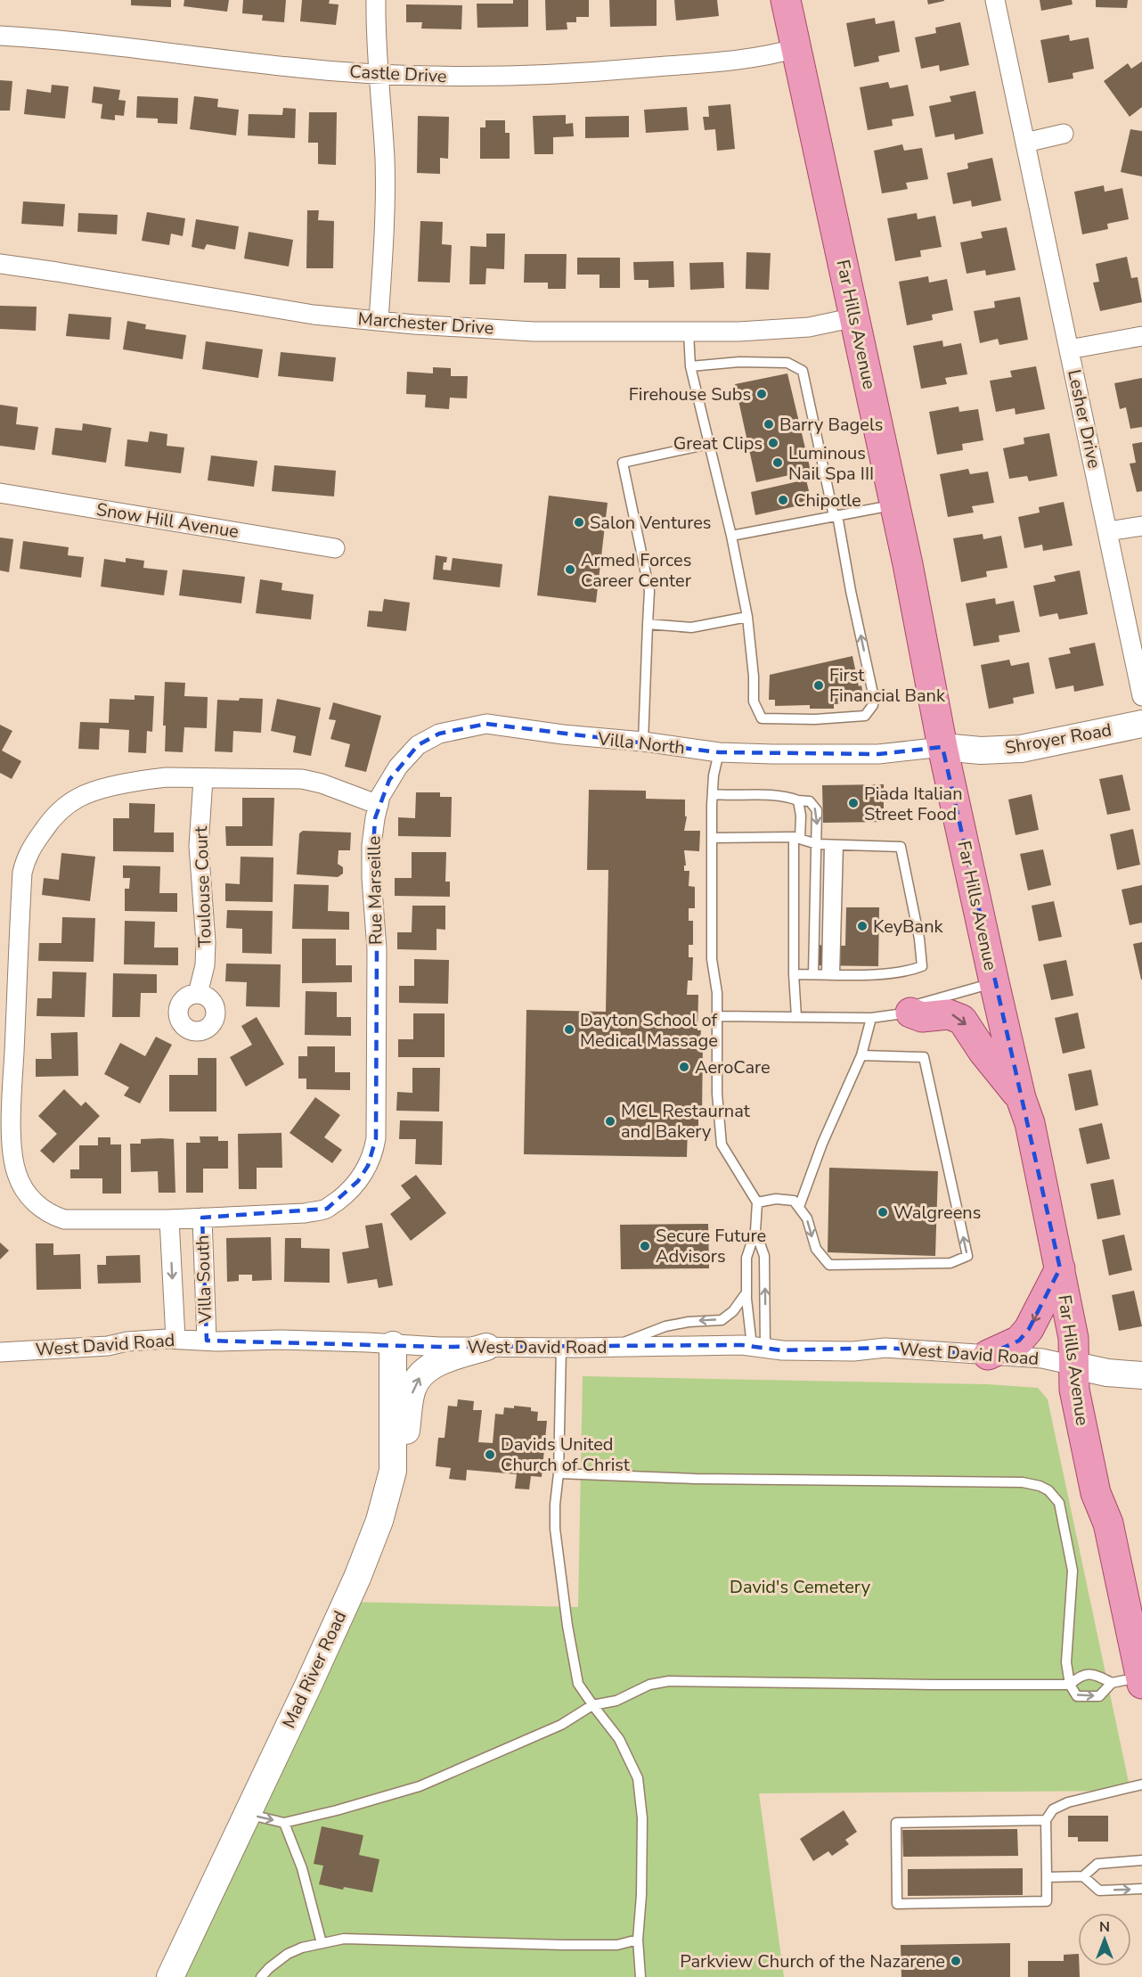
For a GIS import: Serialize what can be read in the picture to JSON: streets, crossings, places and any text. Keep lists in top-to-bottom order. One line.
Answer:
{"streets":{"main road":["Far Hills Avenue"],"street":["Castle Drive","Marchester Drive","Lesher Drive","Snow Hill Avenue","Shroyer Road","Villa North","Toulouse Court","Rue Marseille","Villa South","West David Road","Mad River Road"]},"crossings":[["Castle Drive","Far Hills Avenue"],["Marchester Drive","Far Hills Avenue"],["Far Hills Avenue","Shroyer Road"],["Far Hills Avenue","Villa North"],["Far Hills Avenue","West David Road"],["Shroyer Road","Villa North"],["Villa North","Rue Marseille"],["Toulouse Court","Rue Marseille"],["Rue Marseille","Villa South"],["Villa South","West David Road"],["West David Road","Mad River Road"]],"parks":["David's Cemetery"],"places":["Firehouse Subs","Barry Bagels","Great Clips","Luminous Nail Spa III","Chipotle","Salon Ventures","Armed Forces Career Center","First Financial Bank","Piada Italian Street Food","KeyBank","Dayton School of Medical Massage","AeroCare","MCL Restaurnat and Bakery","Walgreens","Secure Future Advisors","Davids United Church of Christ","Parkview Church of the Nazarene"],"north":"top"}
